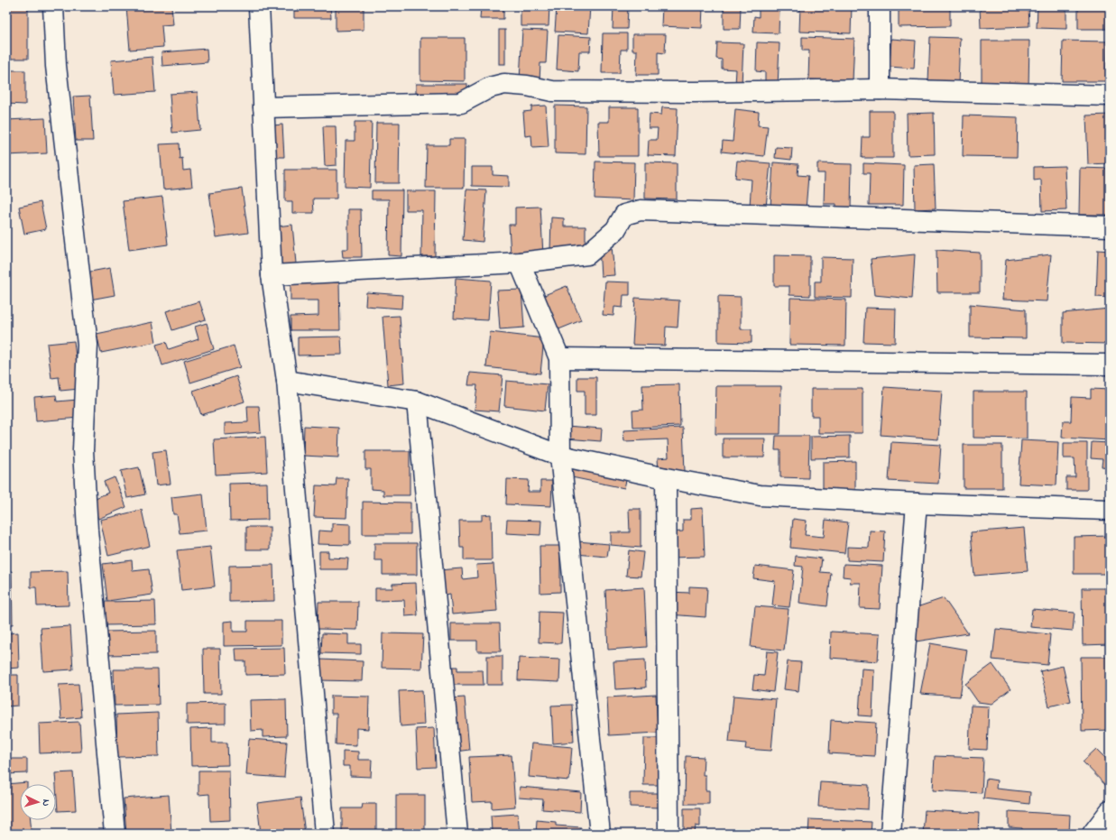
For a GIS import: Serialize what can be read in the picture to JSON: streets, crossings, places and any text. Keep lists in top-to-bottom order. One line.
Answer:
{"north":"right"}
